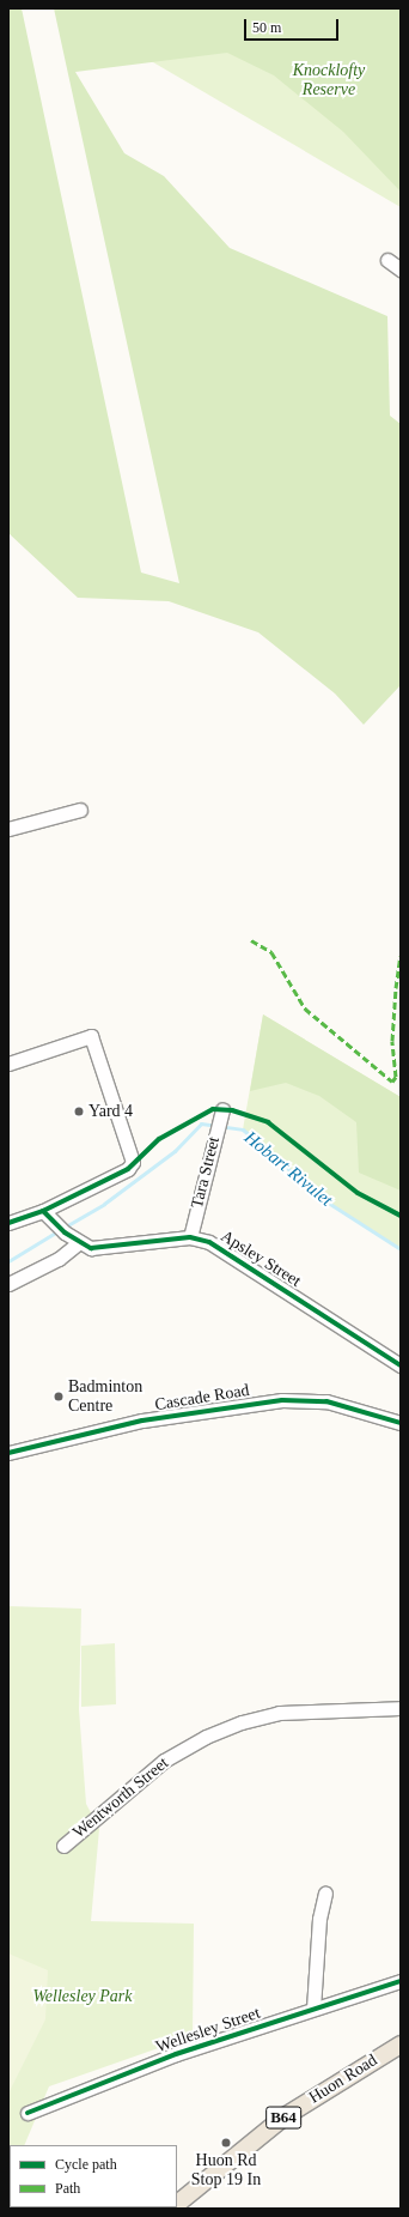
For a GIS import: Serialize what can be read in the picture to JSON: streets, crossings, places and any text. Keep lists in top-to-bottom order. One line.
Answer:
{"streets":{"main road":["Huon Road","B64"],"street":["Tara Street","Apsley Street","Cascade Road","Wentworth Street","Wellesley Street"]},"crossings":[["Tara Street","Apsley Street"]],"water":["Hobart Rivulet"],"parks":["Knocklofty Reserve","Wellesley Park"],"places":["Yard 4","Badminton Centre","Huon Rd Stop 19 In"],"legend":["Cycle path","Path"],"scale_bar":"50 m"}
